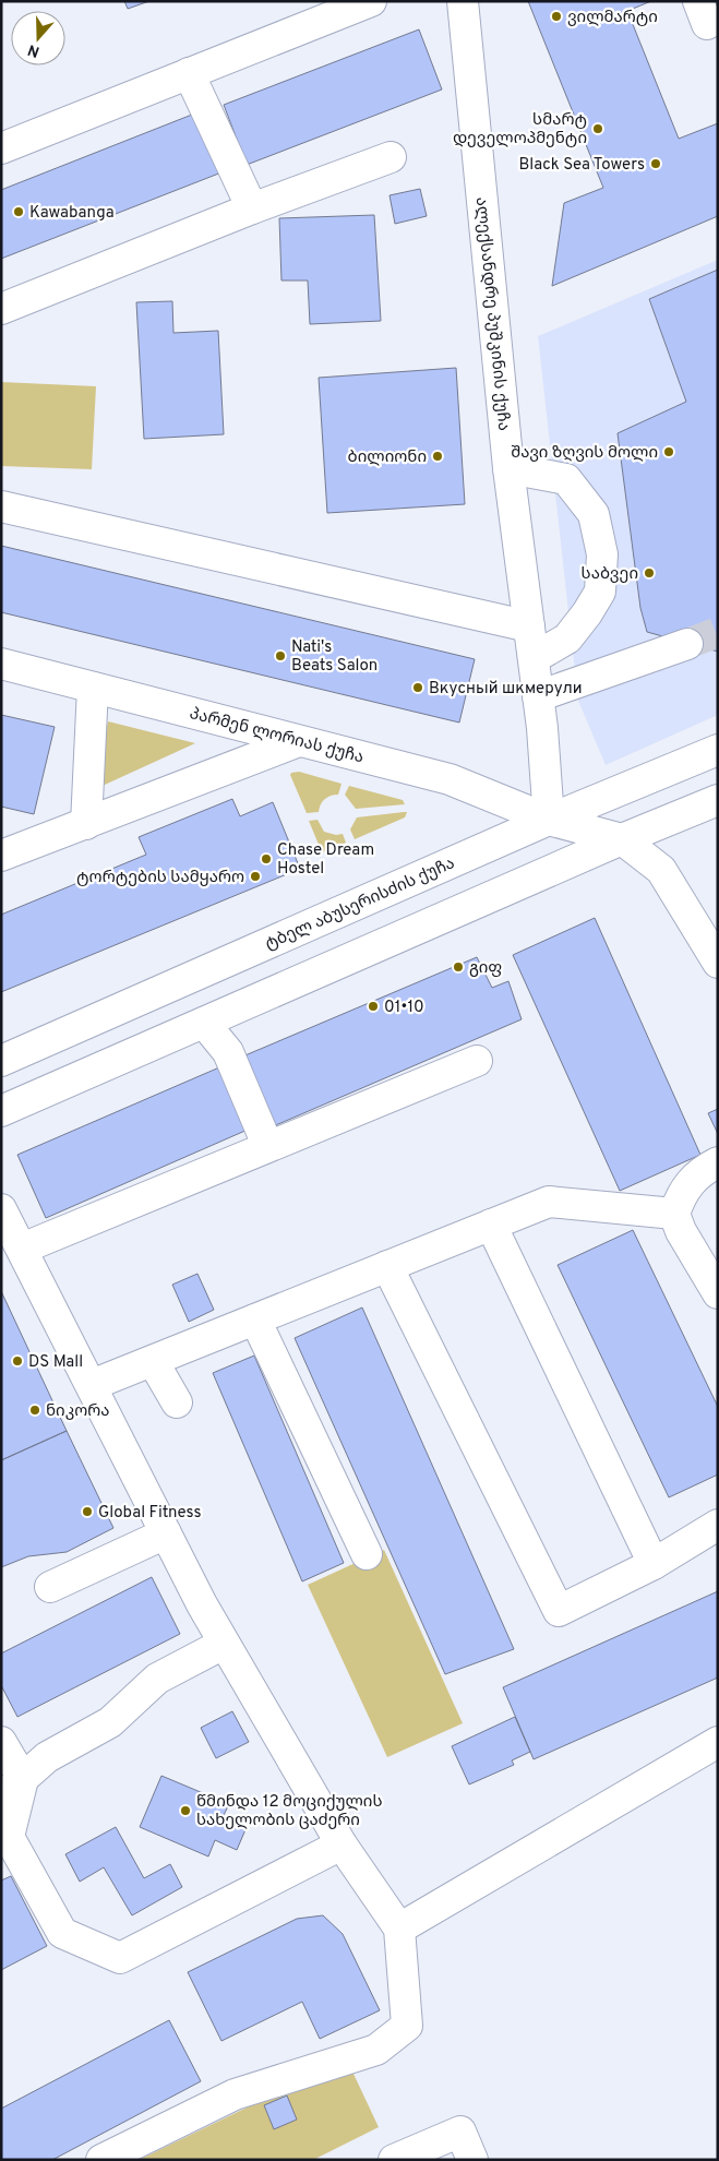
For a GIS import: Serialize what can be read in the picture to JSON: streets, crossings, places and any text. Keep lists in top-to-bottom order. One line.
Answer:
{"streets":{"street":["ალექსანდრე პუშკინის ქუჩა","პარმენ ლორიას ქუჩა","ტბელ აბუსერისძის ქუჩა"]},"crossings":[["ალექსანდრე პუშკინის ქუჩა","პარმენ ლორიას ქუჩა"],["ალექსანდრე პუშკინის ქუჩა","ტბელ აბუსერისძის ქუჩა"],["პარმენ ლორიას ქუჩა","ტბელ აბუსერისძის ქუჩა"]],"places":["ვილმარტი","სმარტ დეველოპმენტი","Black Sea Towers","Kawabanga","შავი ზღვის მოლი","ბილიონი","საბვეი","Nati's Beats Salon","Вкусный шкмерули","Chase Dream Hostel","ტორტების სამყარო","გიფ","01•10","DS Mall","ნიკორა","Global Fitness","წმინდა 12 მოციქულის სახელობის ცაძერი"],"north":"bottom"}
